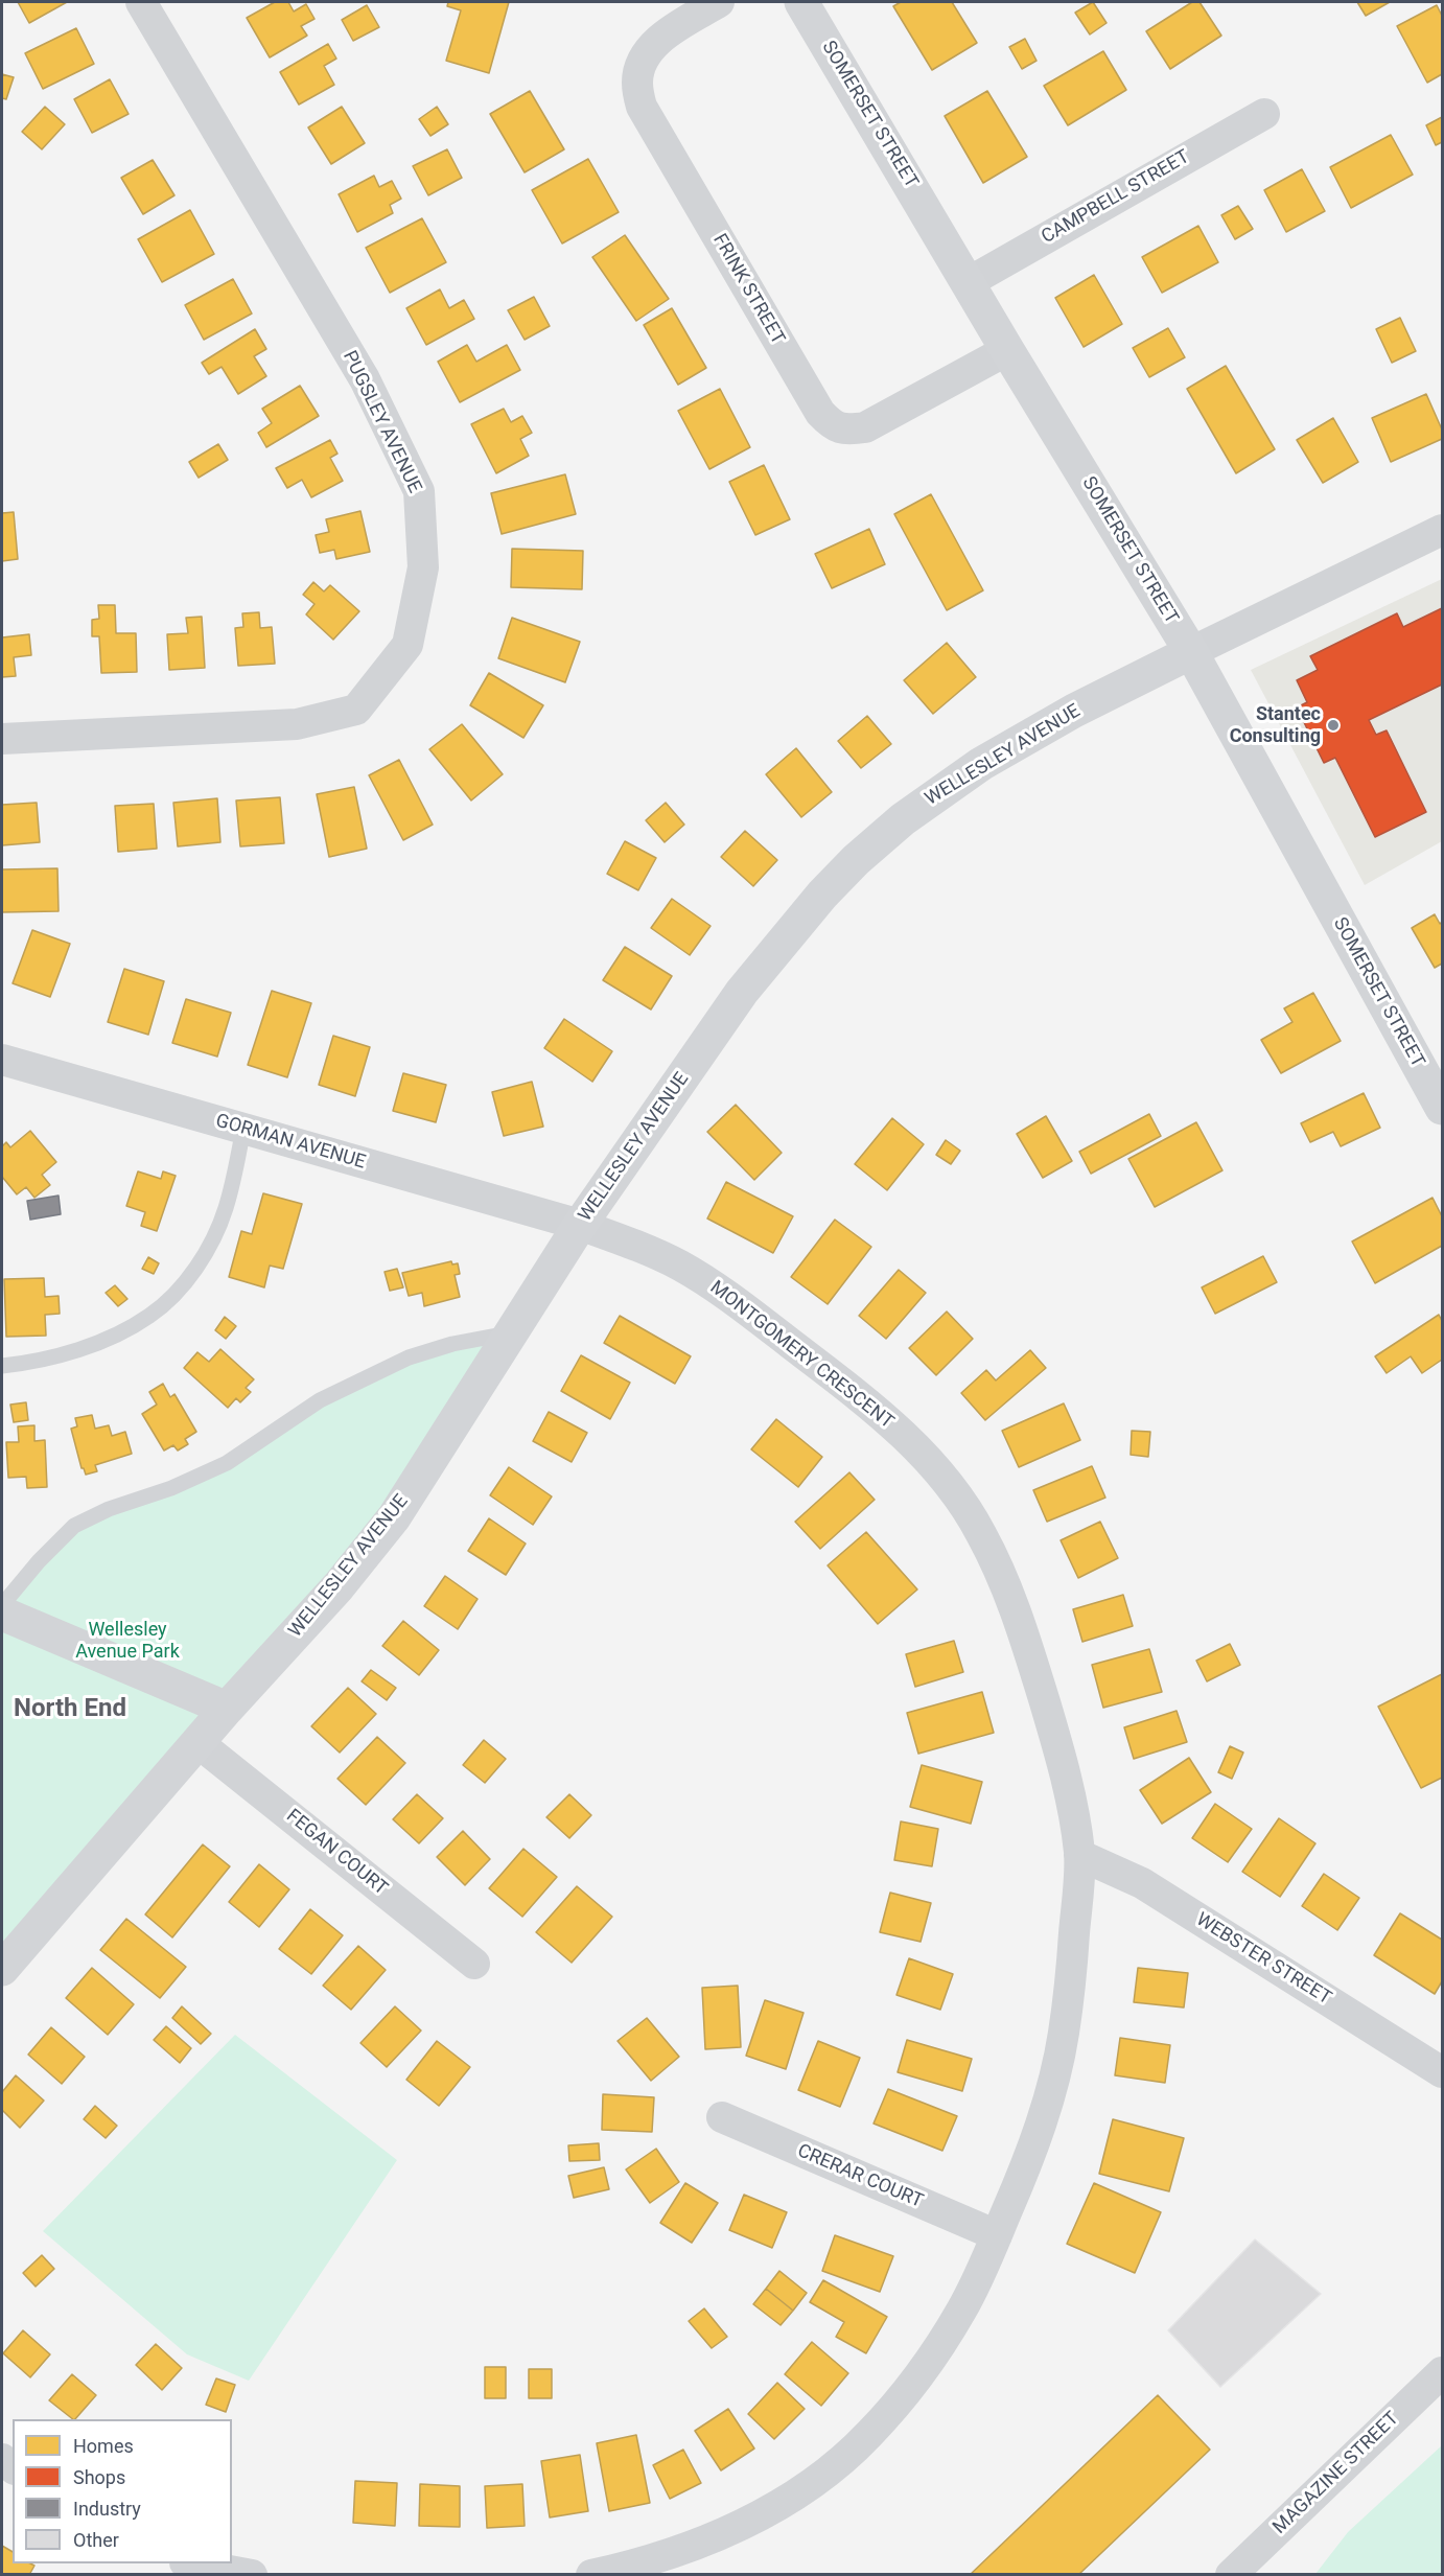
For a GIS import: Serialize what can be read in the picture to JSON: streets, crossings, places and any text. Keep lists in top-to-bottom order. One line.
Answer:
{"streets":{"street":["SOMERSET STREET","CAMPBELL STREET","FRINK STREET","PUGSLEY AVENUE","WELLESLEY AVENUE","GORMAN AVENUE","MONTGOMERY CRESCENT","FEGAN COURT","WEBSTER STREET","CRERAR COURT","MAGAZINE STREET"]},"crossings":[["SOMERSET STREET","CAMPBELL STREET"],["SOMERSET STREET","FRINK STREET"],["SOMERSET STREET","WELLESLEY AVENUE"],["WELLESLEY AVENUE","GORMAN AVENUE"],["WELLESLEY AVENUE","MONTGOMERY CRESCENT"],["WELLESLEY AVENUE","FEGAN COURT"],["GORMAN AVENUE","MONTGOMERY CRESCENT"],["MONTGOMERY CRESCENT","WEBSTER STREET"],["MONTGOMERY CRESCENT","CRERAR COURT"]],"districts":["North End"],"parks":["Wellesley Avenue Park"],"places":["Stantec Consulting"],"legend":["Homes","Shops","Industry","Other"]}
